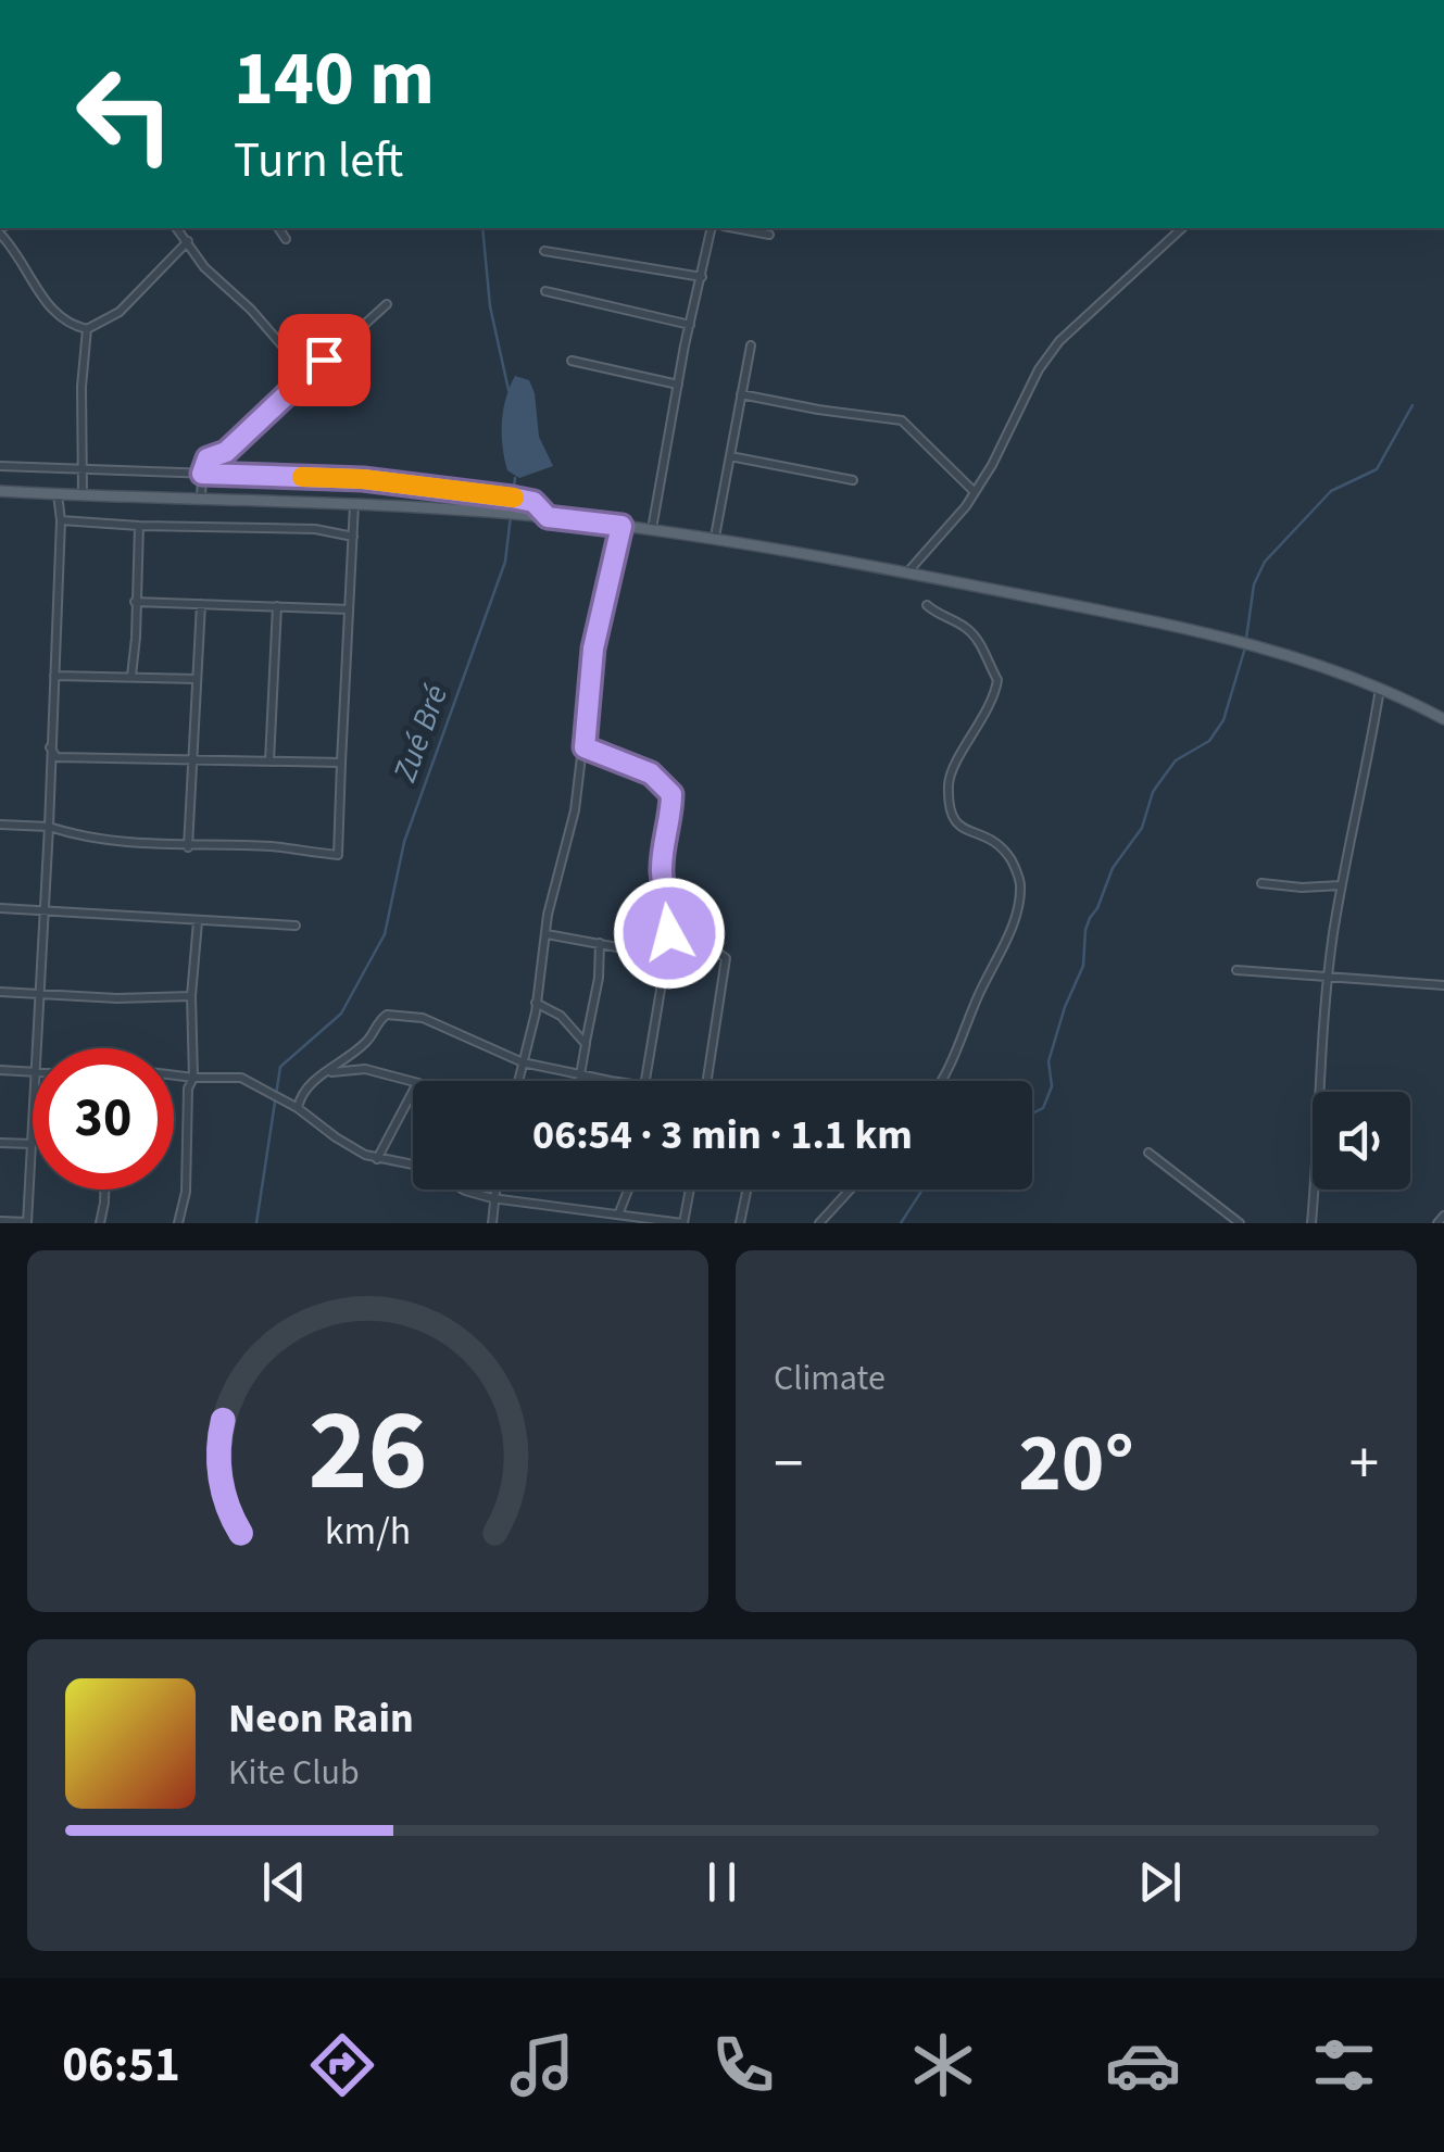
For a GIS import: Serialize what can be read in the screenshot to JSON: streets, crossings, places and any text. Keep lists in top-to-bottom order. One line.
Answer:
{"water":["Zué Bré"],"page":{"turn":["140 m","Turn left"],"limit":"30","trip":"06:54 · 3 min · 1.1 km","tile":"Climate","heat":["−","20°","+"],"song":["Neon Rain","Kite Club"],"tabs":"06:51","gauge":["26","km/h"]}}
